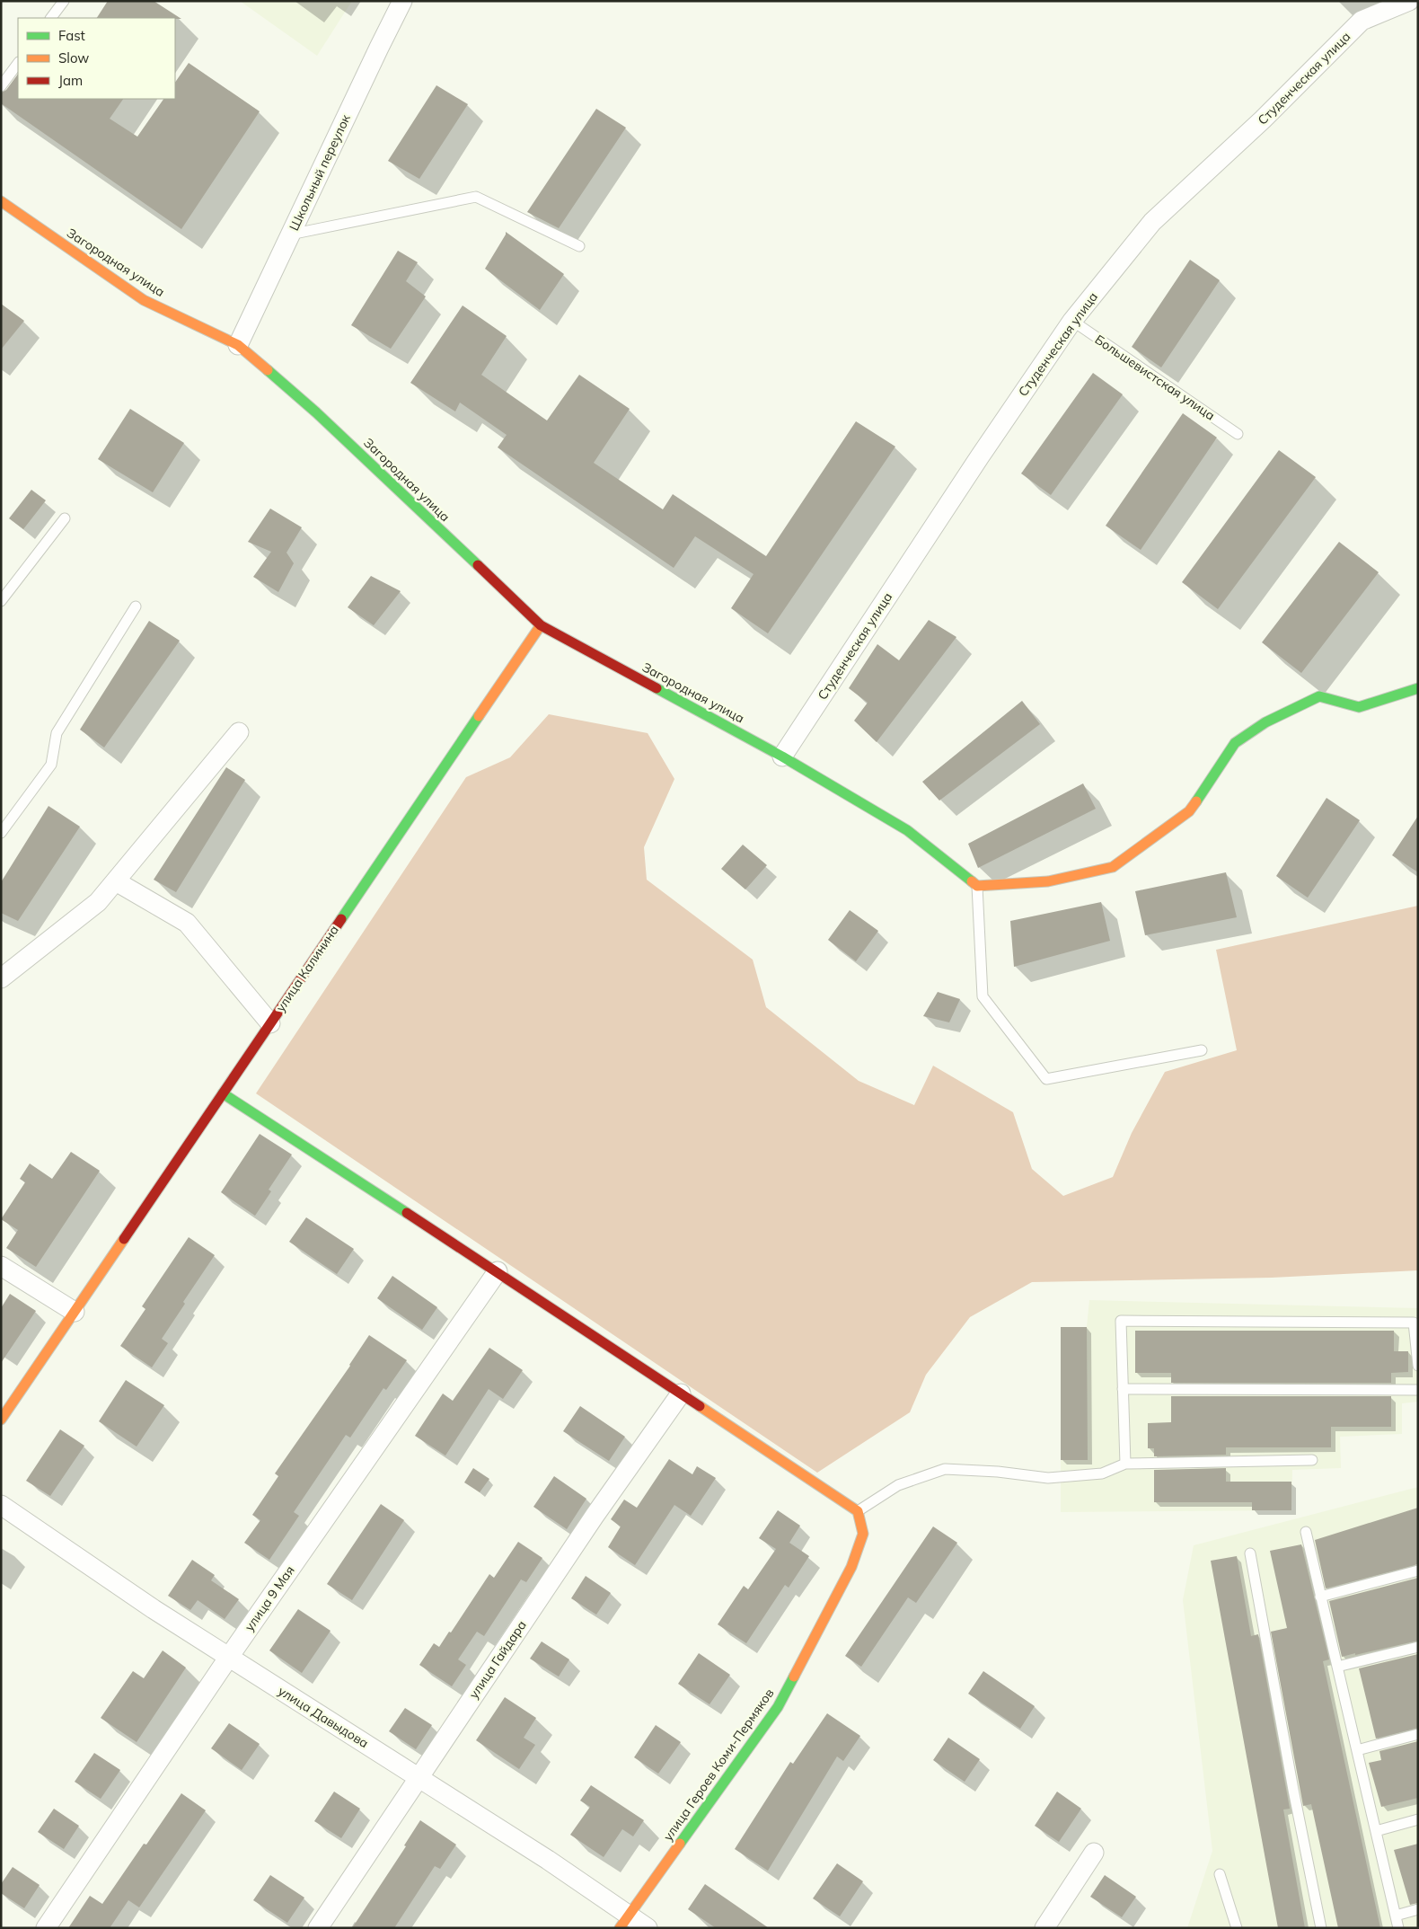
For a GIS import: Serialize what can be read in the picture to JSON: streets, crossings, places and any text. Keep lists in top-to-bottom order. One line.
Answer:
{"streets":{"street":["Студенческая улица","Школьный переулок","Загородная улица","улица Калинина","улица 9 Мая","улица Гайдара","улица Давыдова","улица Героев Коми-Пермяков"],"lane":["Большевистская улица"]},"crossings":[["Студенческая улица","Загородная улица"],["Студенческая улица","Большевистская улица"],["Школьный переулок","Загородная улица"],["Загородная улица","улица Калинина"],["улица 9 Мая","улица Давыдова"],["улица Гайдара","улица Давыдова"],["улица Давыдова","улица Героев Коми-Пермяков"]],"legend":["Fast","Slow","Jam"]}
